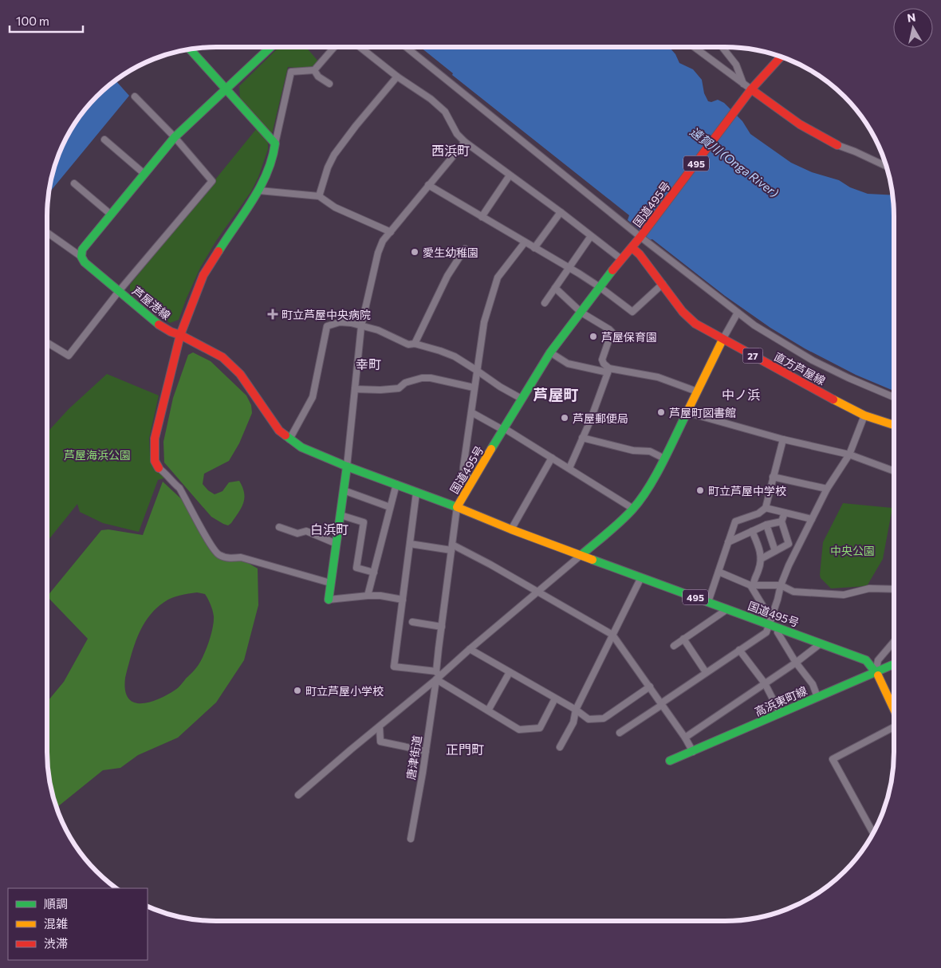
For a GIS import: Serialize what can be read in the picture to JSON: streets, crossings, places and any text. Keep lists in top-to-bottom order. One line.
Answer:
{"streets":{"main road":["495","国道495号","芦屋港線","27","直方芦屋線","高浜東町線"],"street":["唐津街道"]},"crossings":[["国道495号","芦屋港線"],["国道495号","直方芦屋線"],["国道495号","高浜東町線"],["国道495号","唐津街道"],["芦屋港線","唐津街道"]],"districts":["西浜町","幸町","芦屋町","中ノ浜","白浜町","正門町"],"water":["遠賀川 (Onga River)"],"parks":["芦屋海浜公園","中央公園"],"places":{"other":["愛生幼稚園","芦屋保育園","芦屋町図書館","芦屋郵便局","町立芦屋中学校","町立芦屋小学校"],"health":["町立芦屋中央病院"]},"legend":["順調","混雑","渋滞"],"scale_bar":"100 m","north":"top"}
